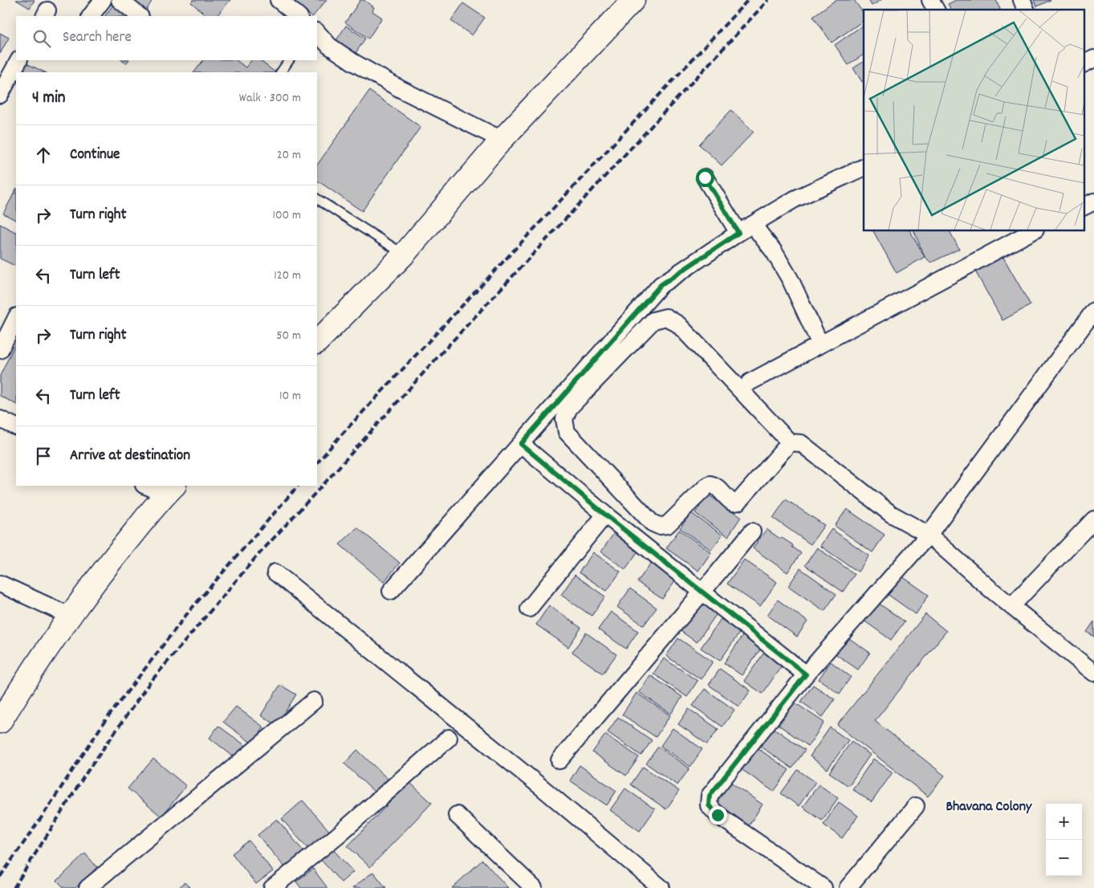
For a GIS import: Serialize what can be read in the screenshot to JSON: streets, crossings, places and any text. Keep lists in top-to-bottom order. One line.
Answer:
{"districts":["Bhavana Colony"],"page":{"search":"Search here","heading":["4 min","Walk · 300 m"],"list":[["Continue","20 m"],["Turn right","100 m"],["Turn left","120 m"],["Turn right","50 m"],["Turn left","10 m"],"Arrive at destination"],"map_buttons":["+","−"]}}
